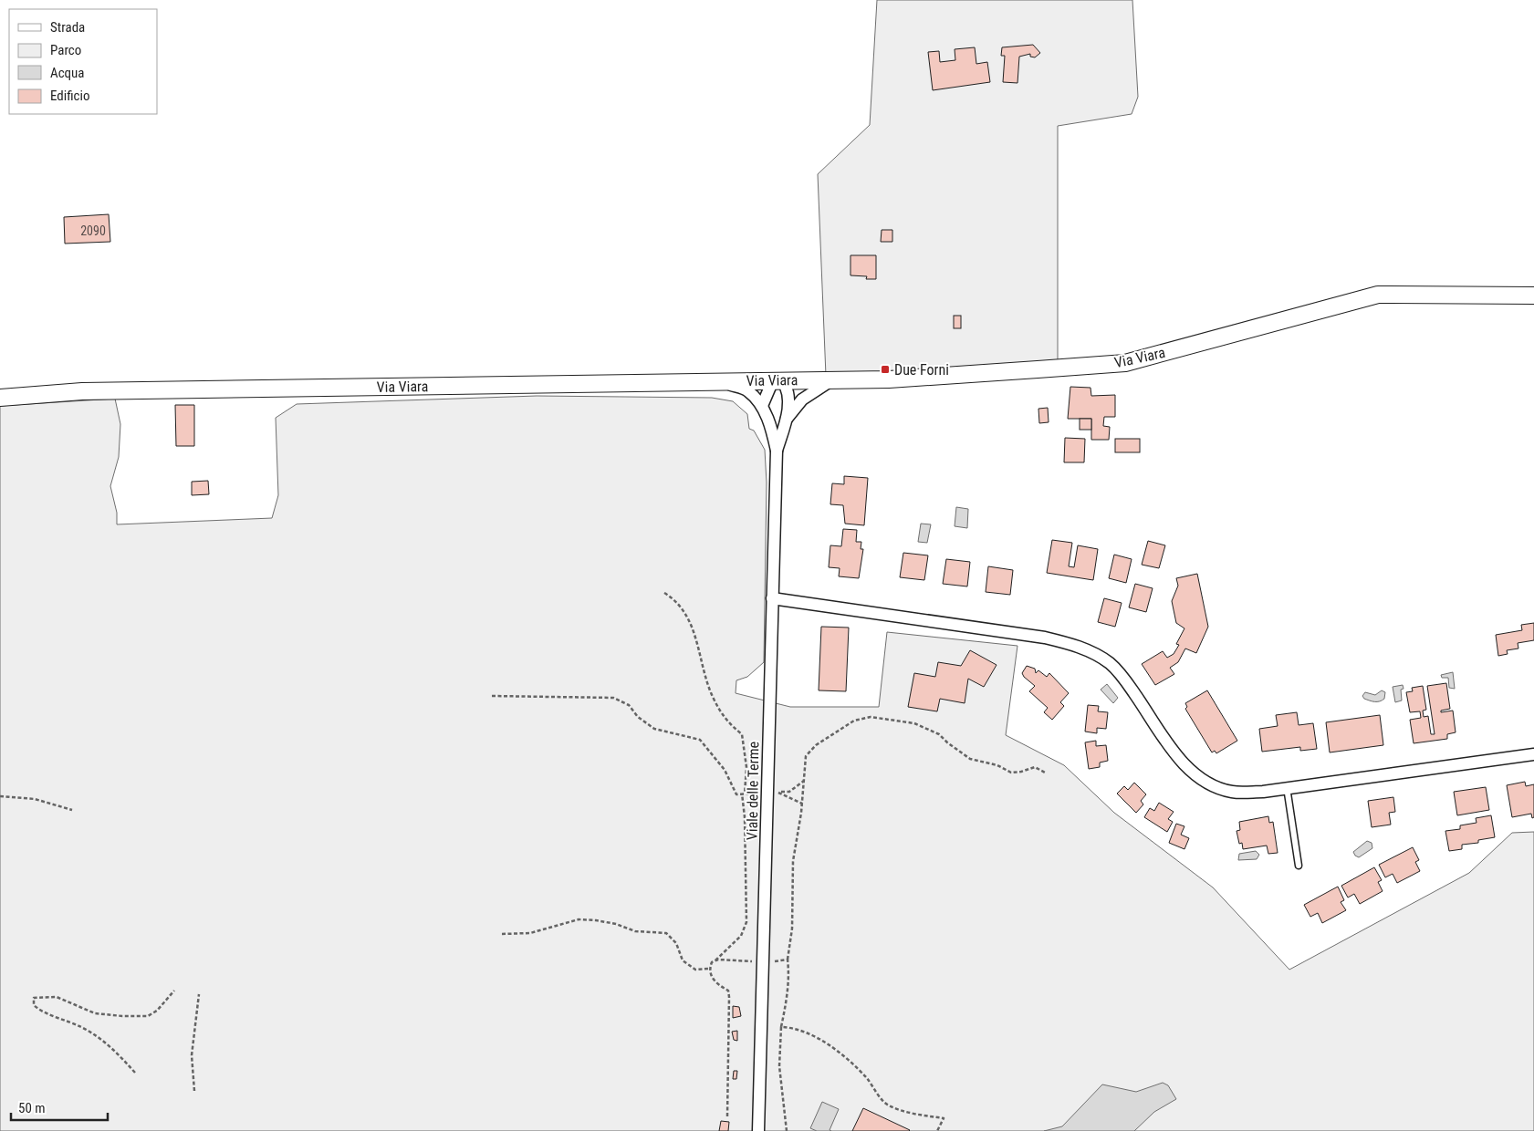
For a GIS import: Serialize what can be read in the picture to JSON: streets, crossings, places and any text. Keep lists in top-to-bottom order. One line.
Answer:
{"streets":{"main road":["Via Viara"],"street":["Viale delle Terme"]},"crossings":[["Via Viara","Viale delle Terme"]],"places":{"transit":["Due Forni"]},"house_numbers":["2090"],"legend":["Strada","Parco","Acqua","Edificio"],"scale_bar":"50 m"}
